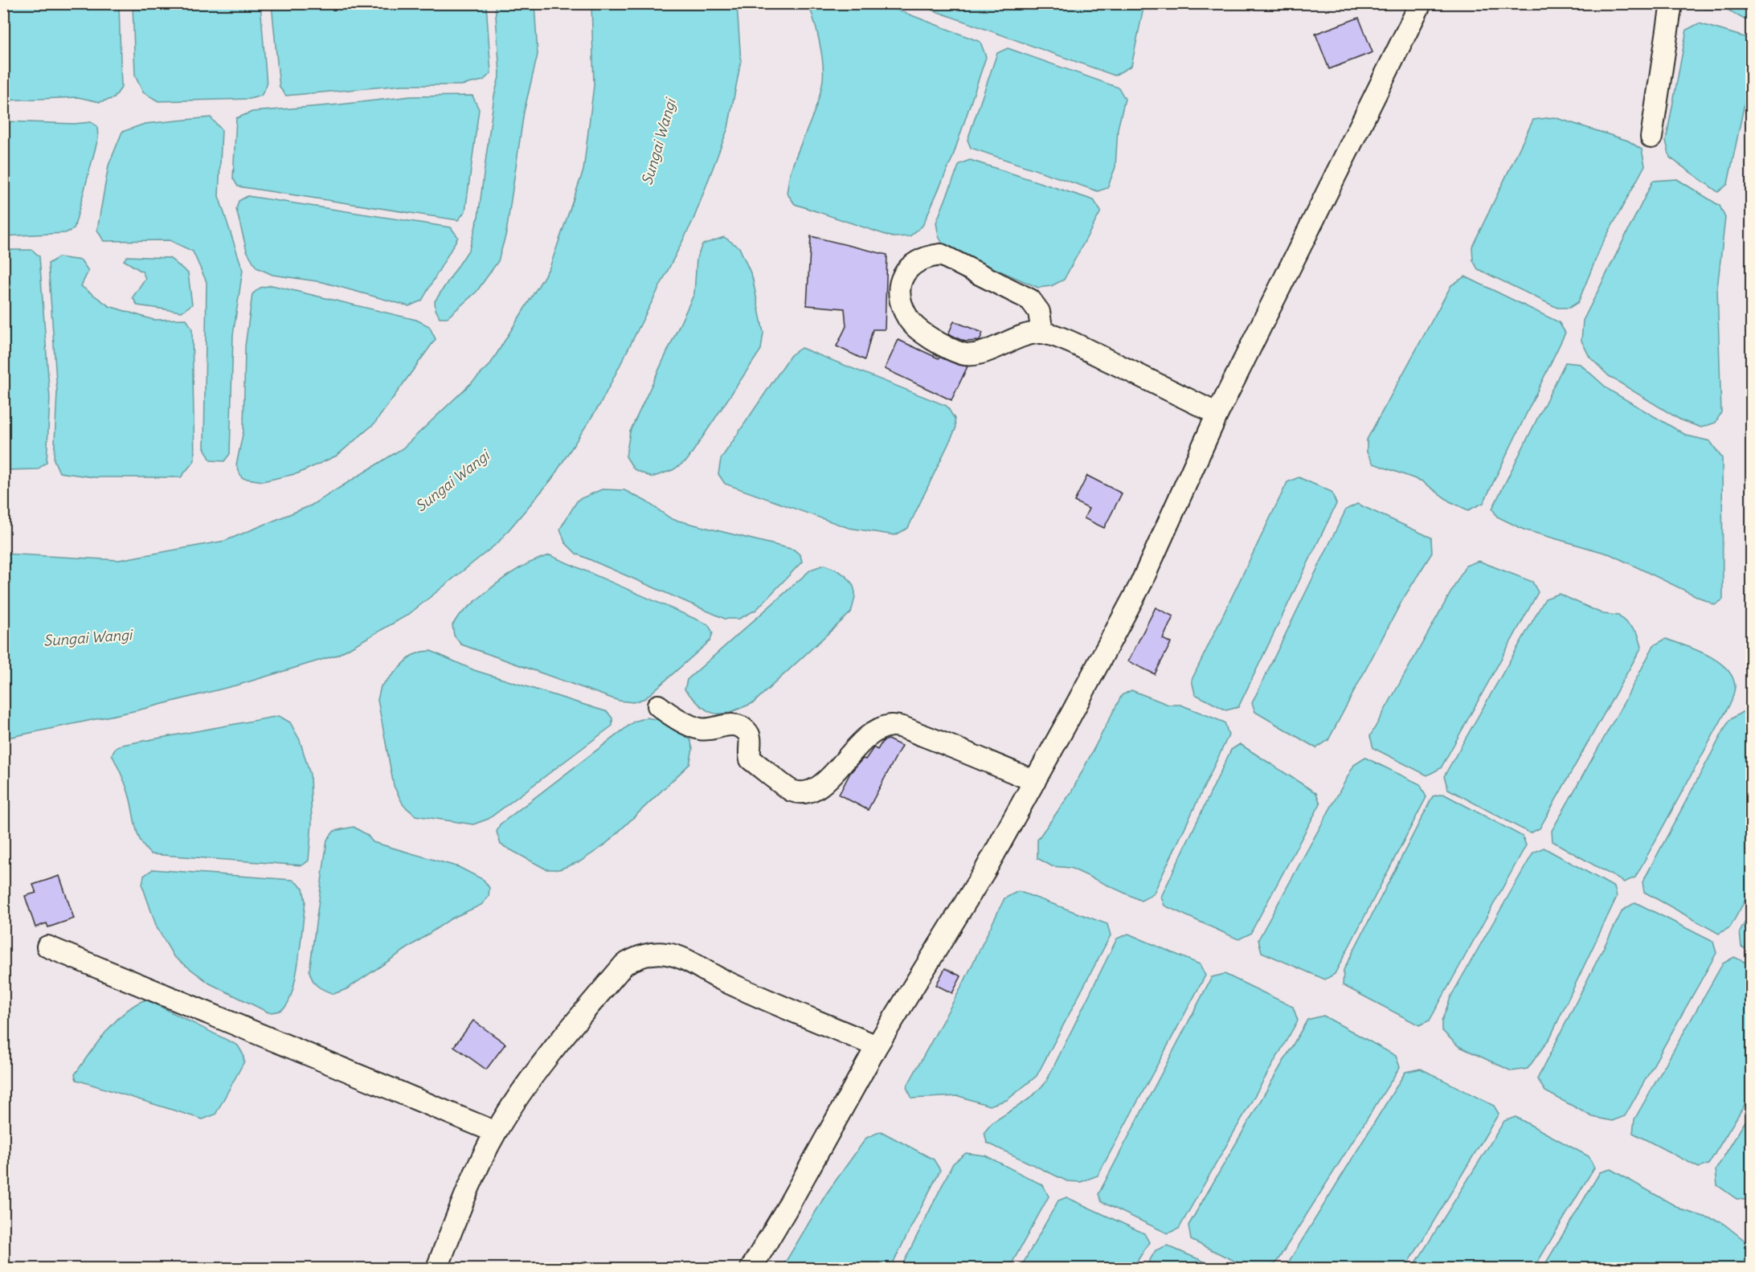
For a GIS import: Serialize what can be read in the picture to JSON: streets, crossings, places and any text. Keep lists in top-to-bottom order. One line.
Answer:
{"water":["Sungai Wangi"]}
